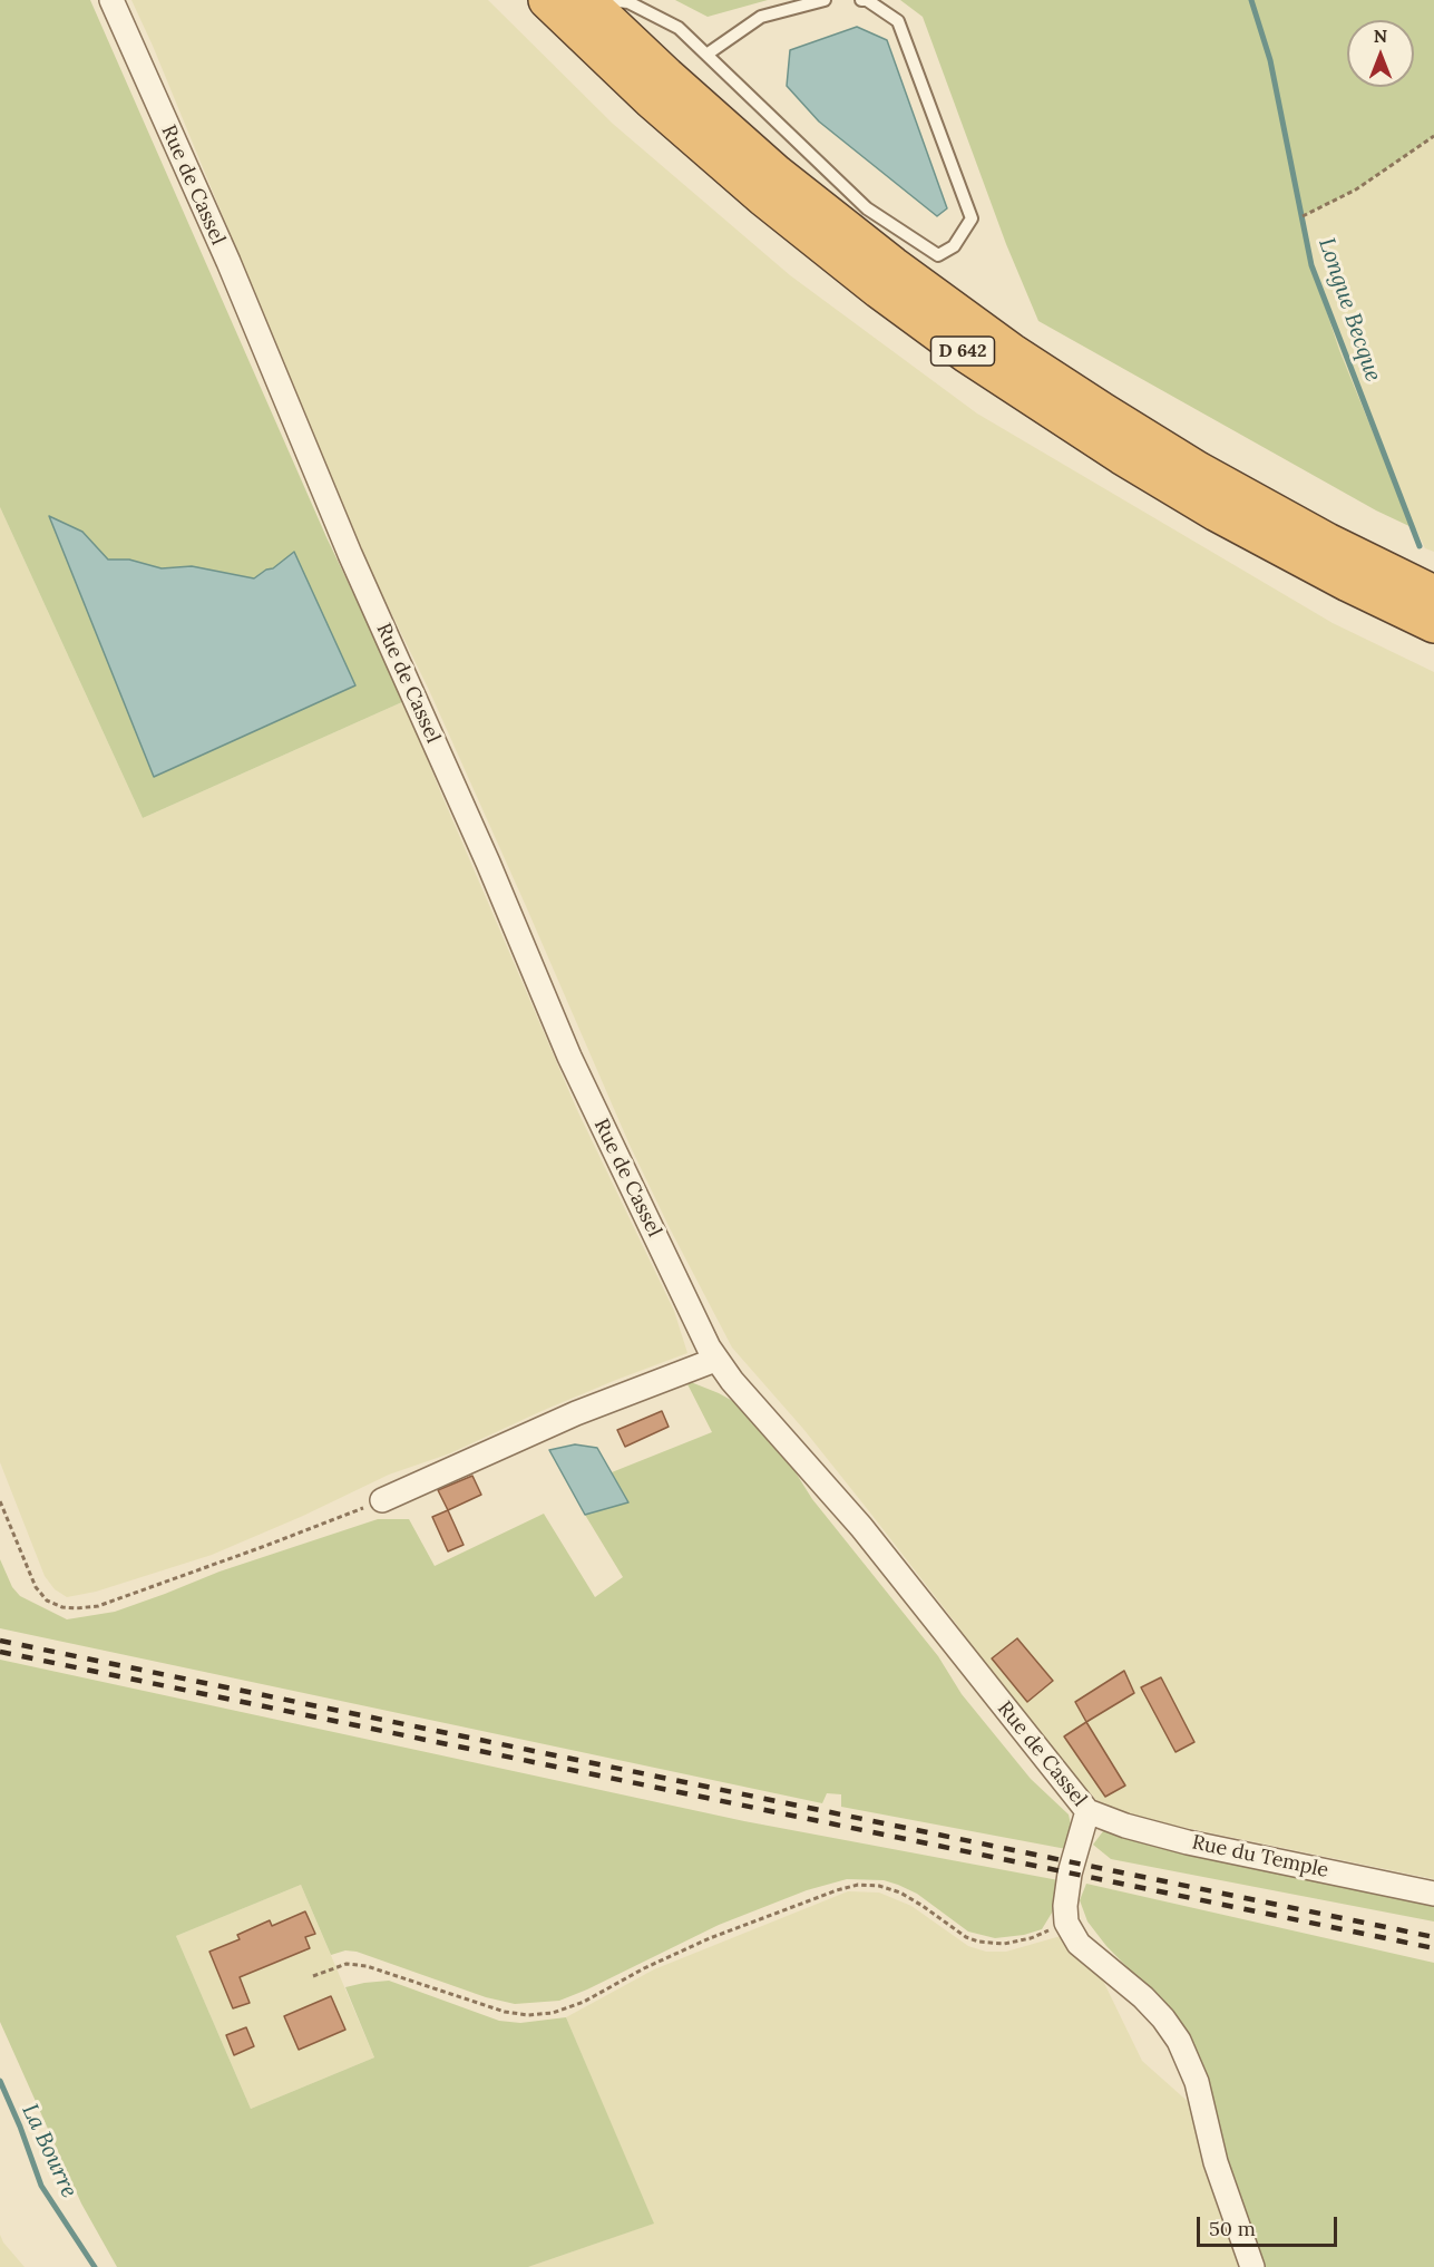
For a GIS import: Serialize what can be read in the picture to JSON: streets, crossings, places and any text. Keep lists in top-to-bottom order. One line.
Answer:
{"streets":{"highway":["D 642"],"street":["Rue de Cassel","Rue du Temple"]},"crossings":[["Rue de Cassel","Rue du Temple"]],"water":["Longue Becque","La Bourre"],"scale_bar":"50 m","north":"top"}
